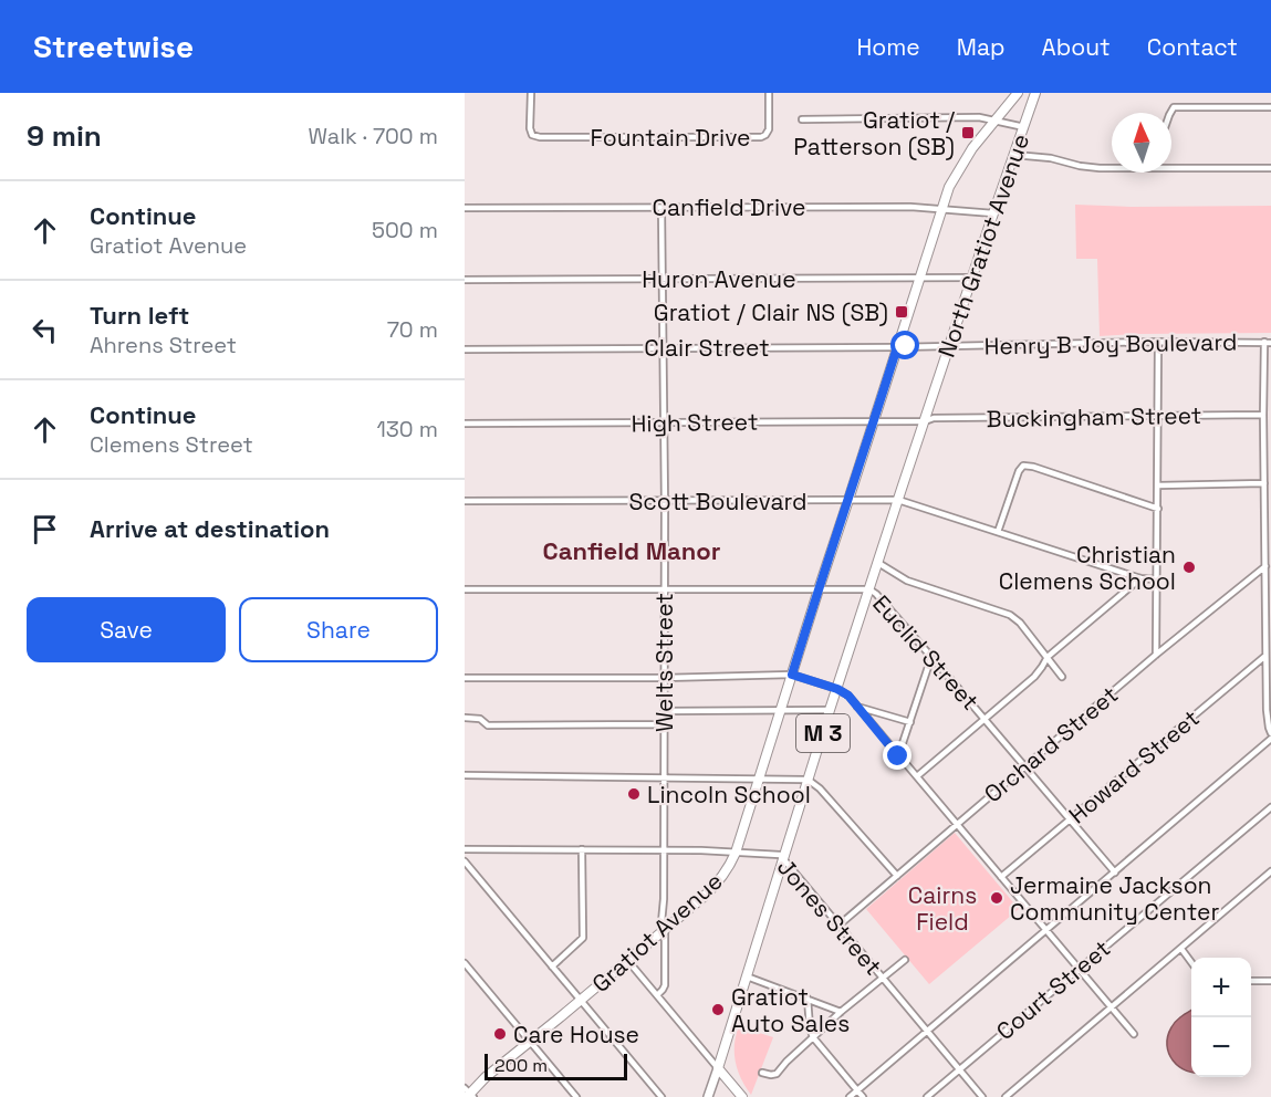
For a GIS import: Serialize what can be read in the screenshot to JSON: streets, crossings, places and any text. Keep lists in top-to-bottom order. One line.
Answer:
{"streets":{"main road":["North Gratiot Avenue","M 3","Gratiot Avenue"],"street":["Fountain Drive","Canfield Drive","Huron Avenue","Henry B Joy Boulevard","Clair Street","Buckingham Street","High Street","Scott Boulevard","Euclid Street","Welts Street","Orchard Street","Howard Street","Jones Street","Court Street"]},"crossings":[["Canfield Drive","North Gratiot Avenue"],["Canfield Drive","Welts Street"],["Canfield Drive","Gratiot Avenue"],["North Gratiot Avenue","Huron Avenue"],["North Gratiot Avenue","Henry B Joy Boulevard"],["North Gratiot Avenue","Clair Street"],["North Gratiot Avenue","Buckingham Street"],["North Gratiot Avenue","High Street"],["North Gratiot Avenue","M 3"],["Huron Avenue","Welts Street"],["Huron Avenue","Gratiot Avenue"],["Henry B Joy Boulevard","Clair Street"],["Clair Street","Welts Street"],["Clair Street","Gratiot Avenue"],["Buckingham Street","High Street"],["Buckingham Street","M 3"],["High Street","Welts Street"],["High Street","M 3"],["High Street","Gratiot Avenue"],["Scott Boulevard","Welts Street"],["Scott Boulevard","M 3"],["Scott Boulevard","Gratiot Avenue"],["Euclid Street","Welts Street"],["Euclid Street","M 3"],["Euclid Street","Orchard Street"],["Euclid Street","Howard Street"],["Euclid Street","Gratiot Avenue"],["Welts Street","Jones Street"],["Welts Street","Gratiot Avenue"],["M 3","Jones Street"],["Orchard Street","Jones Street"],["Jones Street","Gratiot Avenue"],["Jones Street","Court Street"]],"districts":["Canfield Manor"],"parks":["Cairns Field"],"places":{"transit":["Gratiot / Patterson (SB)","Gratiot / Clair NS (SB)"],"other":["Christian Clemens School","Lincoln School","Jermaine Jackson Community Center","Gratiot Auto Sales","Care House"]},"scale_bar":"200 m","north":"top","page":{"header":"Streetwise","nav":["Home","Map","About","Contact"],"heading":["9 min","Walk · 700 m"],"list":[["Continue","Gratiot Avenue","500 m"],["Turn left","Ahrens Street","70 m"],["Continue","Clemens Street","130 m"],"Arrive at destination"],"buttons":["Save","Share"],"map_buttons":["+","−"],"scale":"200 m"}}
